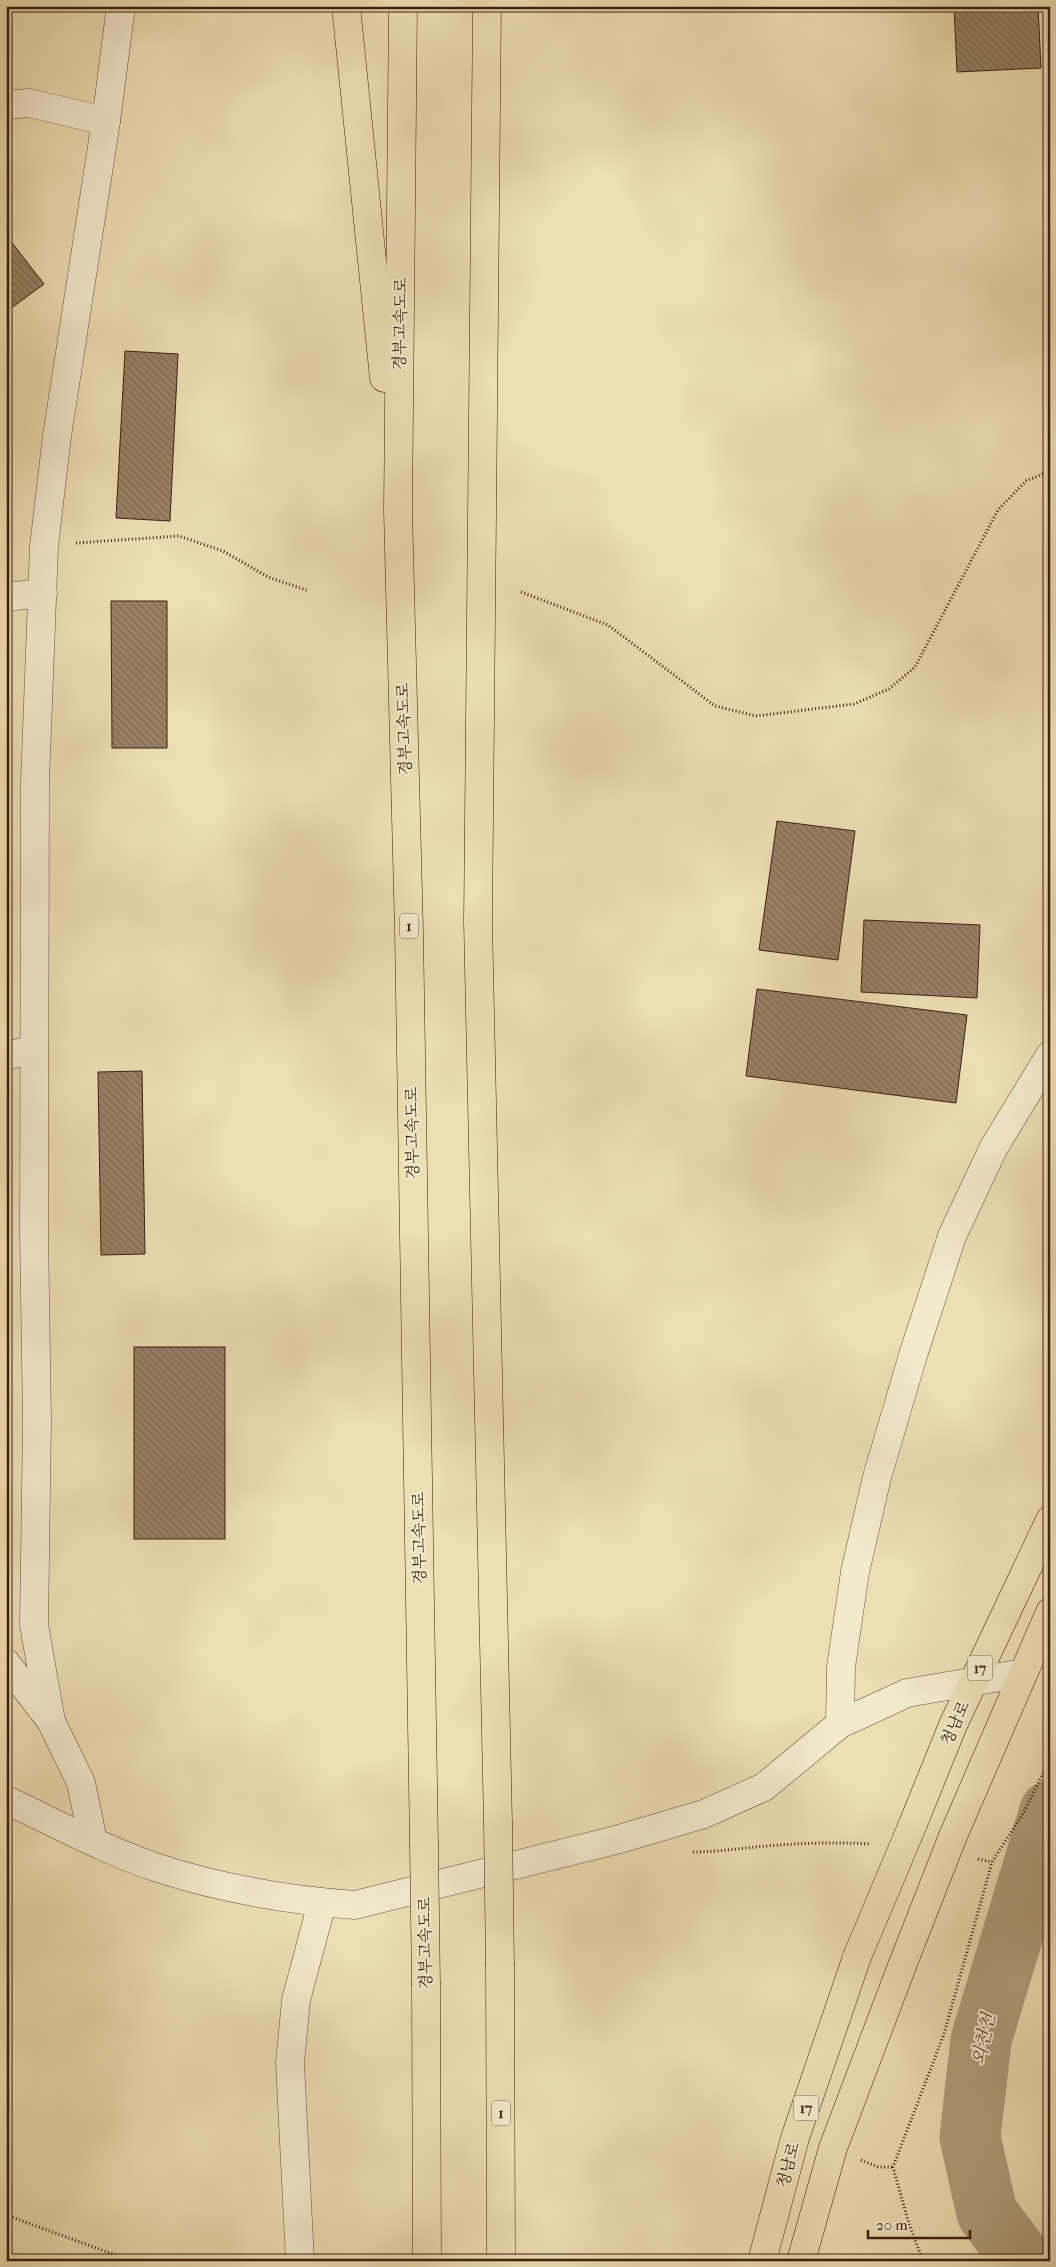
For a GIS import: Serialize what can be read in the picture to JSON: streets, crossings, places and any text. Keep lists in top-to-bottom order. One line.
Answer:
{"streets":{"main road":["경부고속도로","1","17","청남로"]},"water":["외천천"],"scale_bar":"20 m"}
